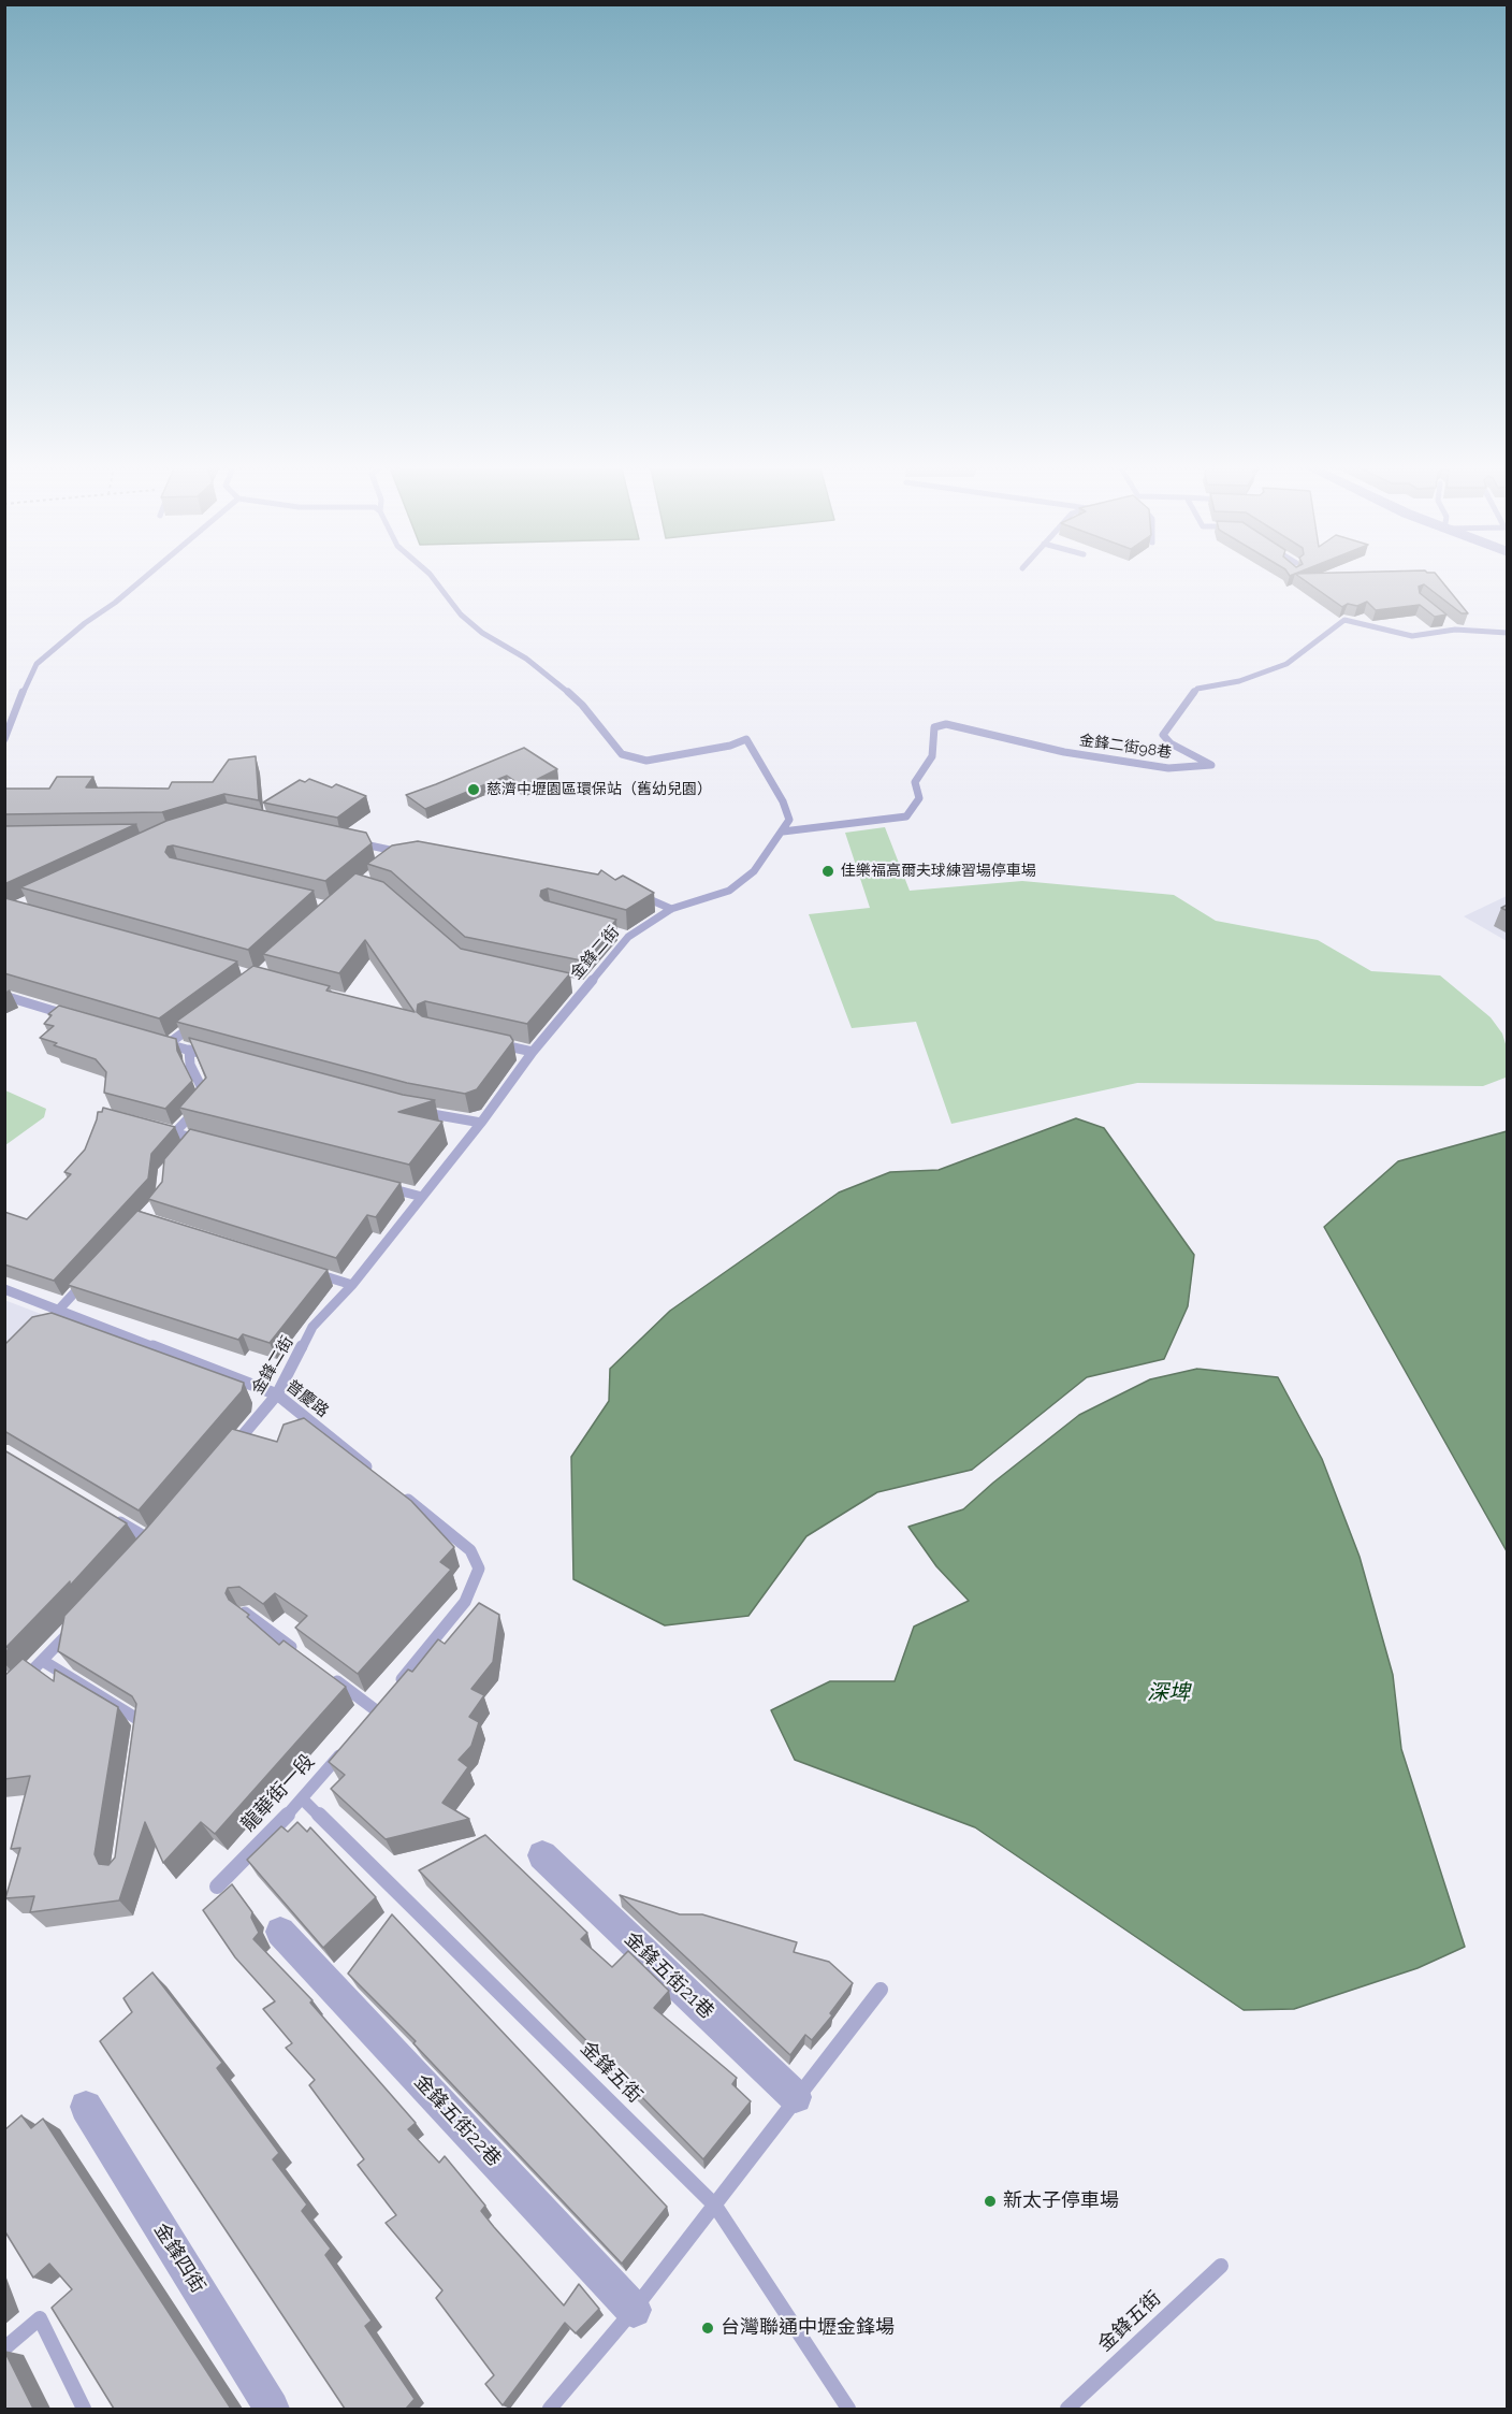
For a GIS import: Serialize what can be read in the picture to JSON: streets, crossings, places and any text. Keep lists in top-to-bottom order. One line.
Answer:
{"streets":{"street":["金鋒五街21巷","金鋒五街22巷","金鋒四街"],"lane":["金鋒二街98巷","金鋒二街","普慶路","龍華街一段","金鋒五街"]},"crossings":[["金鋒二街98巷","金鋒二街"],["金鋒二街","普慶路"],["龍華街一段","金鋒五街"]],"water":["深埤"],"places":["慈濟中壢園區環保站（舊幼兒園）","佳樂福高爾夫球練習場停車場","新太子停車場","台灣聯通中壢金鋒場"]}
